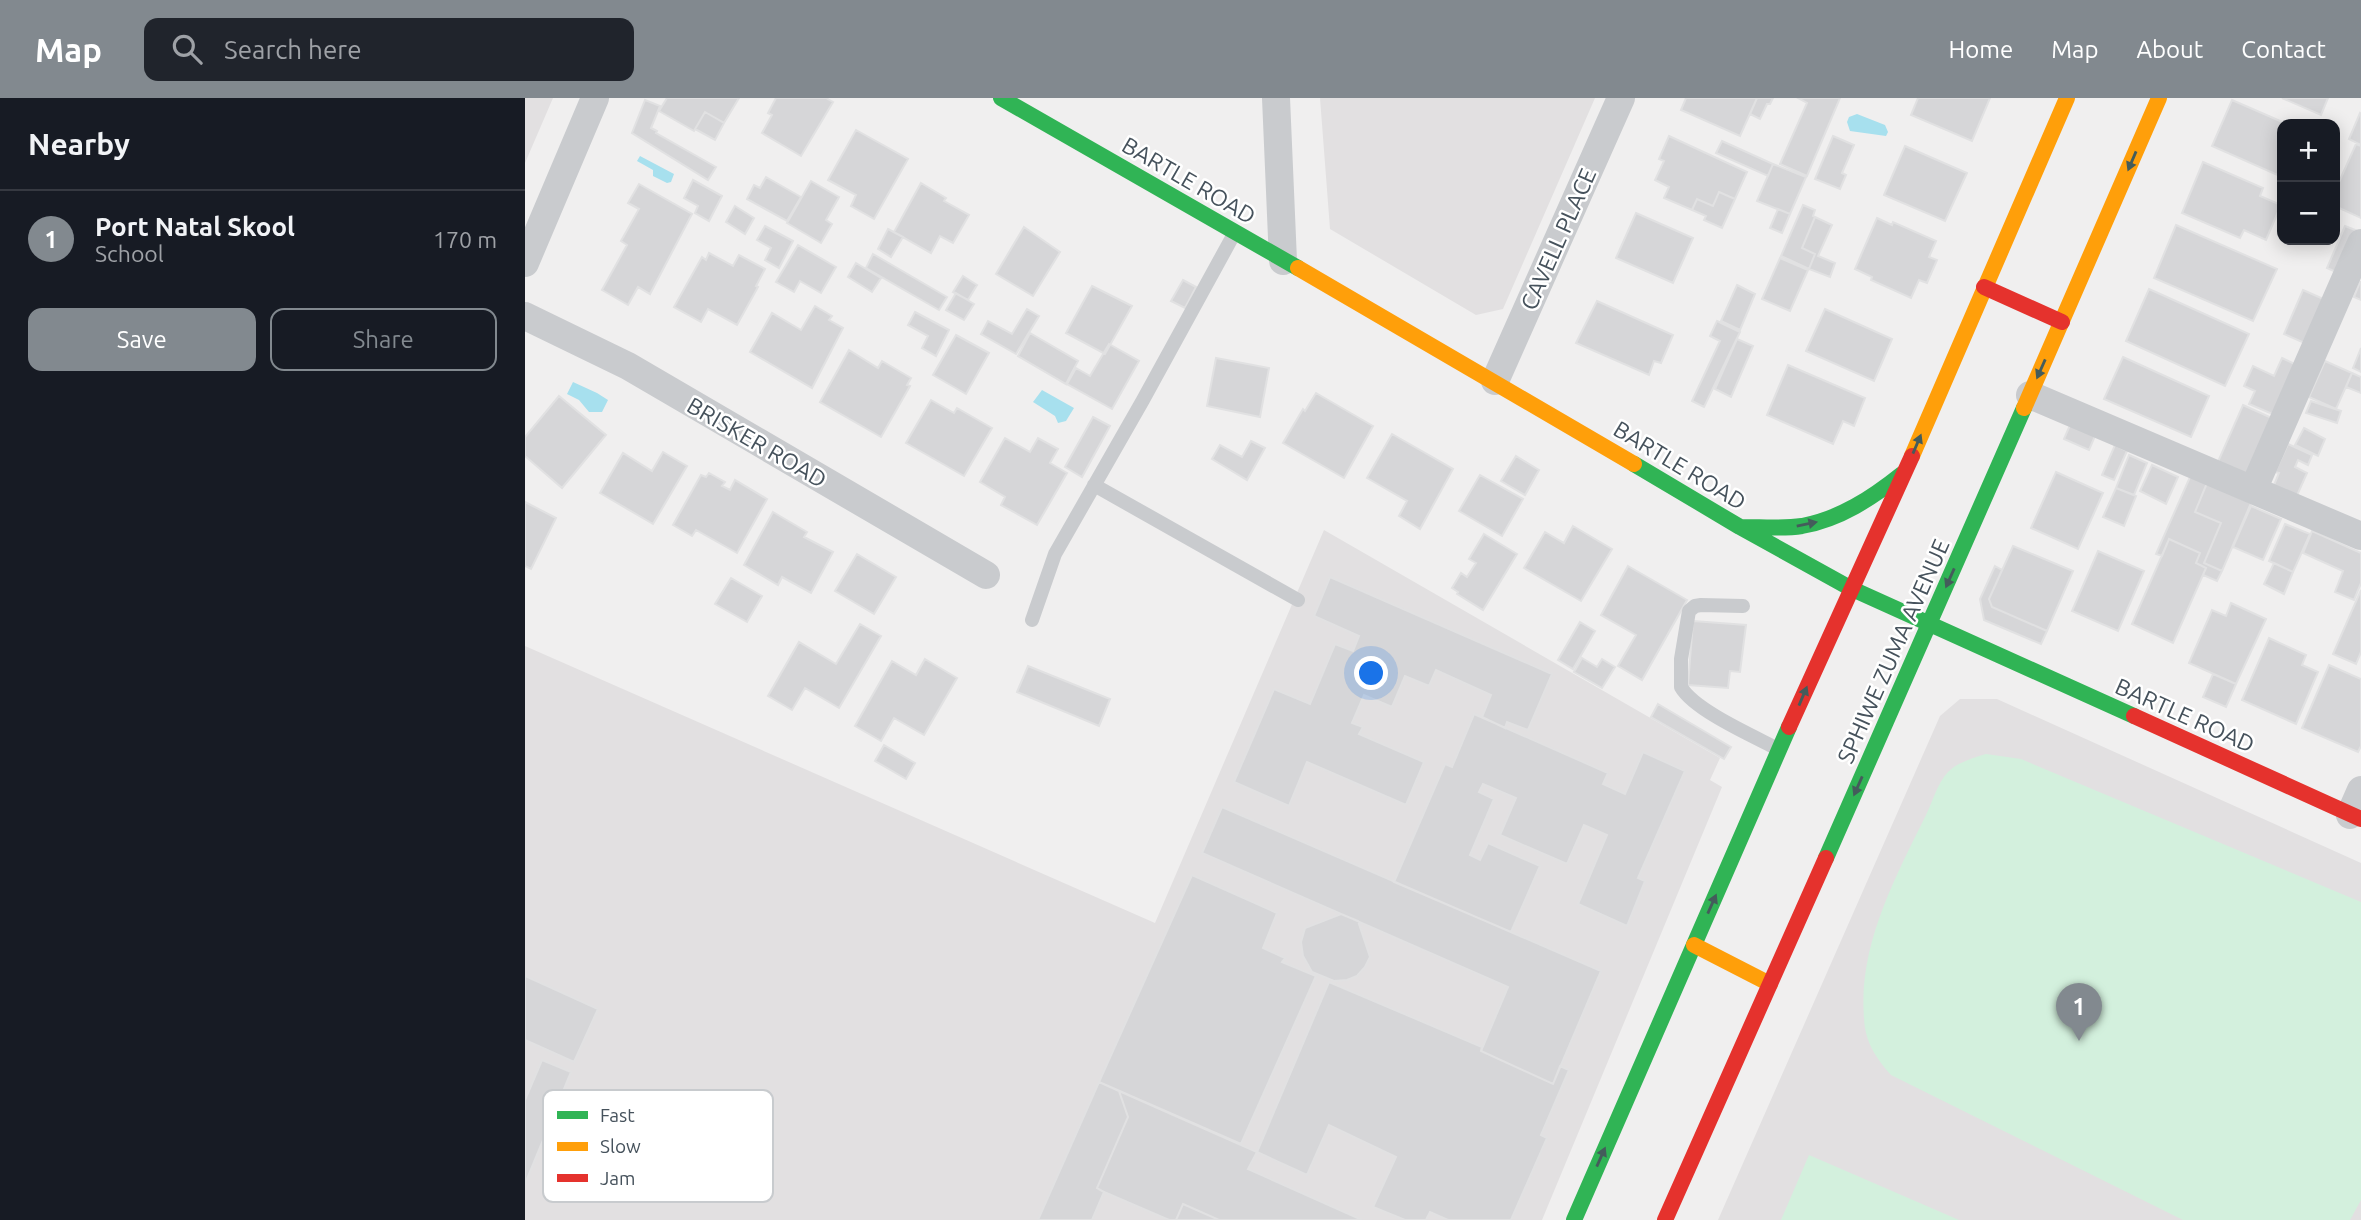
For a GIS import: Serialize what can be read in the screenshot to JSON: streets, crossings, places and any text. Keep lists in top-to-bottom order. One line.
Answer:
{"streets":{"street":["BARTLE ROAD","CAVELL PLACE","BRISKER ROAD","SPHIWE ZUMA AVENUE"]},"crossings":[["BARTLE ROAD","CAVELL PLACE"],["BARTLE ROAD","SPHIWE ZUMA AVENUE"]],"legend":["Fast","Slow","Jam"],"page":{"header":"Map","search":"Search here","nav":["Home","Map","About","Contact"],"heading":"Nearby","map_buttons":["+","−"],"list":[{"mark":"1","name":"Port Natal Skool","note":"School","value":"170 m"}],"buttons":["Save","Share"],"pins":"1"}}
